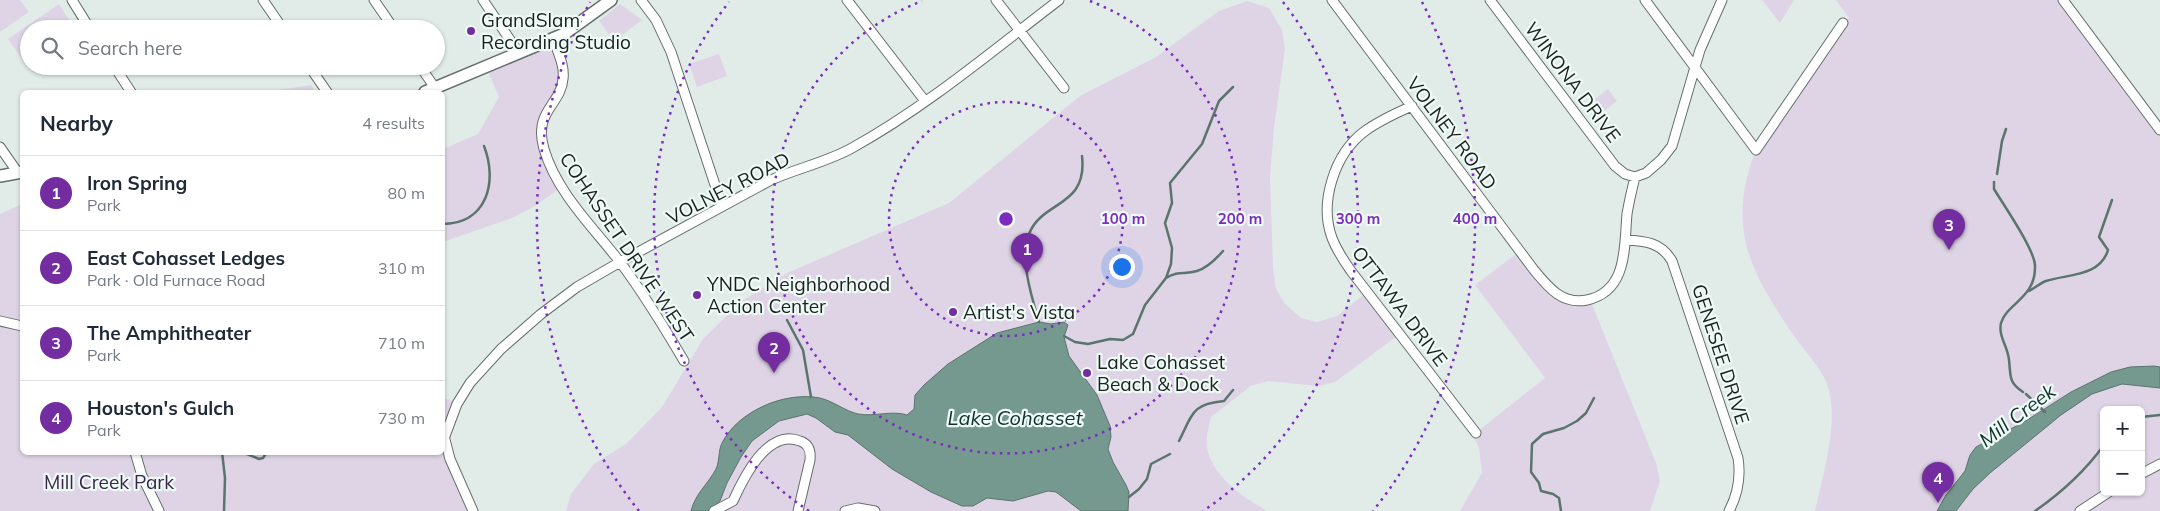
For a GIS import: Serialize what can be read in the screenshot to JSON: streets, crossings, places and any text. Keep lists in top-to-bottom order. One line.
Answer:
{"streets":{"street":["WINONA DRIVE","VOLNEY ROAD","COHASSET DRIVE WEST","OTTAWA DRIVE","GENESEE DRIVE"]},"crossings":[["WINONA DRIVE","VOLNEY ROAD"],["VOLNEY ROAD","COHASSET DRIVE WEST"],["VOLNEY ROAD","OTTAWA DRIVE"],["VOLNEY ROAD","GENESEE DRIVE"]],"water":["Mill Creek","Lake Cohasset"],"parks":["Mill Creek Park"],"places":["GrandSlam Recording Studio","YNDC Neighborhood Action Center","Artist's Vista","Lake Cohasset Beach & Dock"],"page":{"search":"Search here","heading":["Nearby","4 results"],"list":[{"mark":"1","name":"Iron Spring","note":"Park","value":"80 m"},{"mark":"2","name":"East Cohasset Ledges","note":"Park · Old Furnace Road","value":"310 m"},{"mark":"3","name":"The Amphitheater","note":"Park","value":"710 m"},{"mark":"4","name":"Houston's Gulch","note":"Park","value":"730 m"}],"pins":["3","1","2","4"],"map_buttons":["+","−"]},"rings":["100 m","200 m","300 m","400 m"]}
